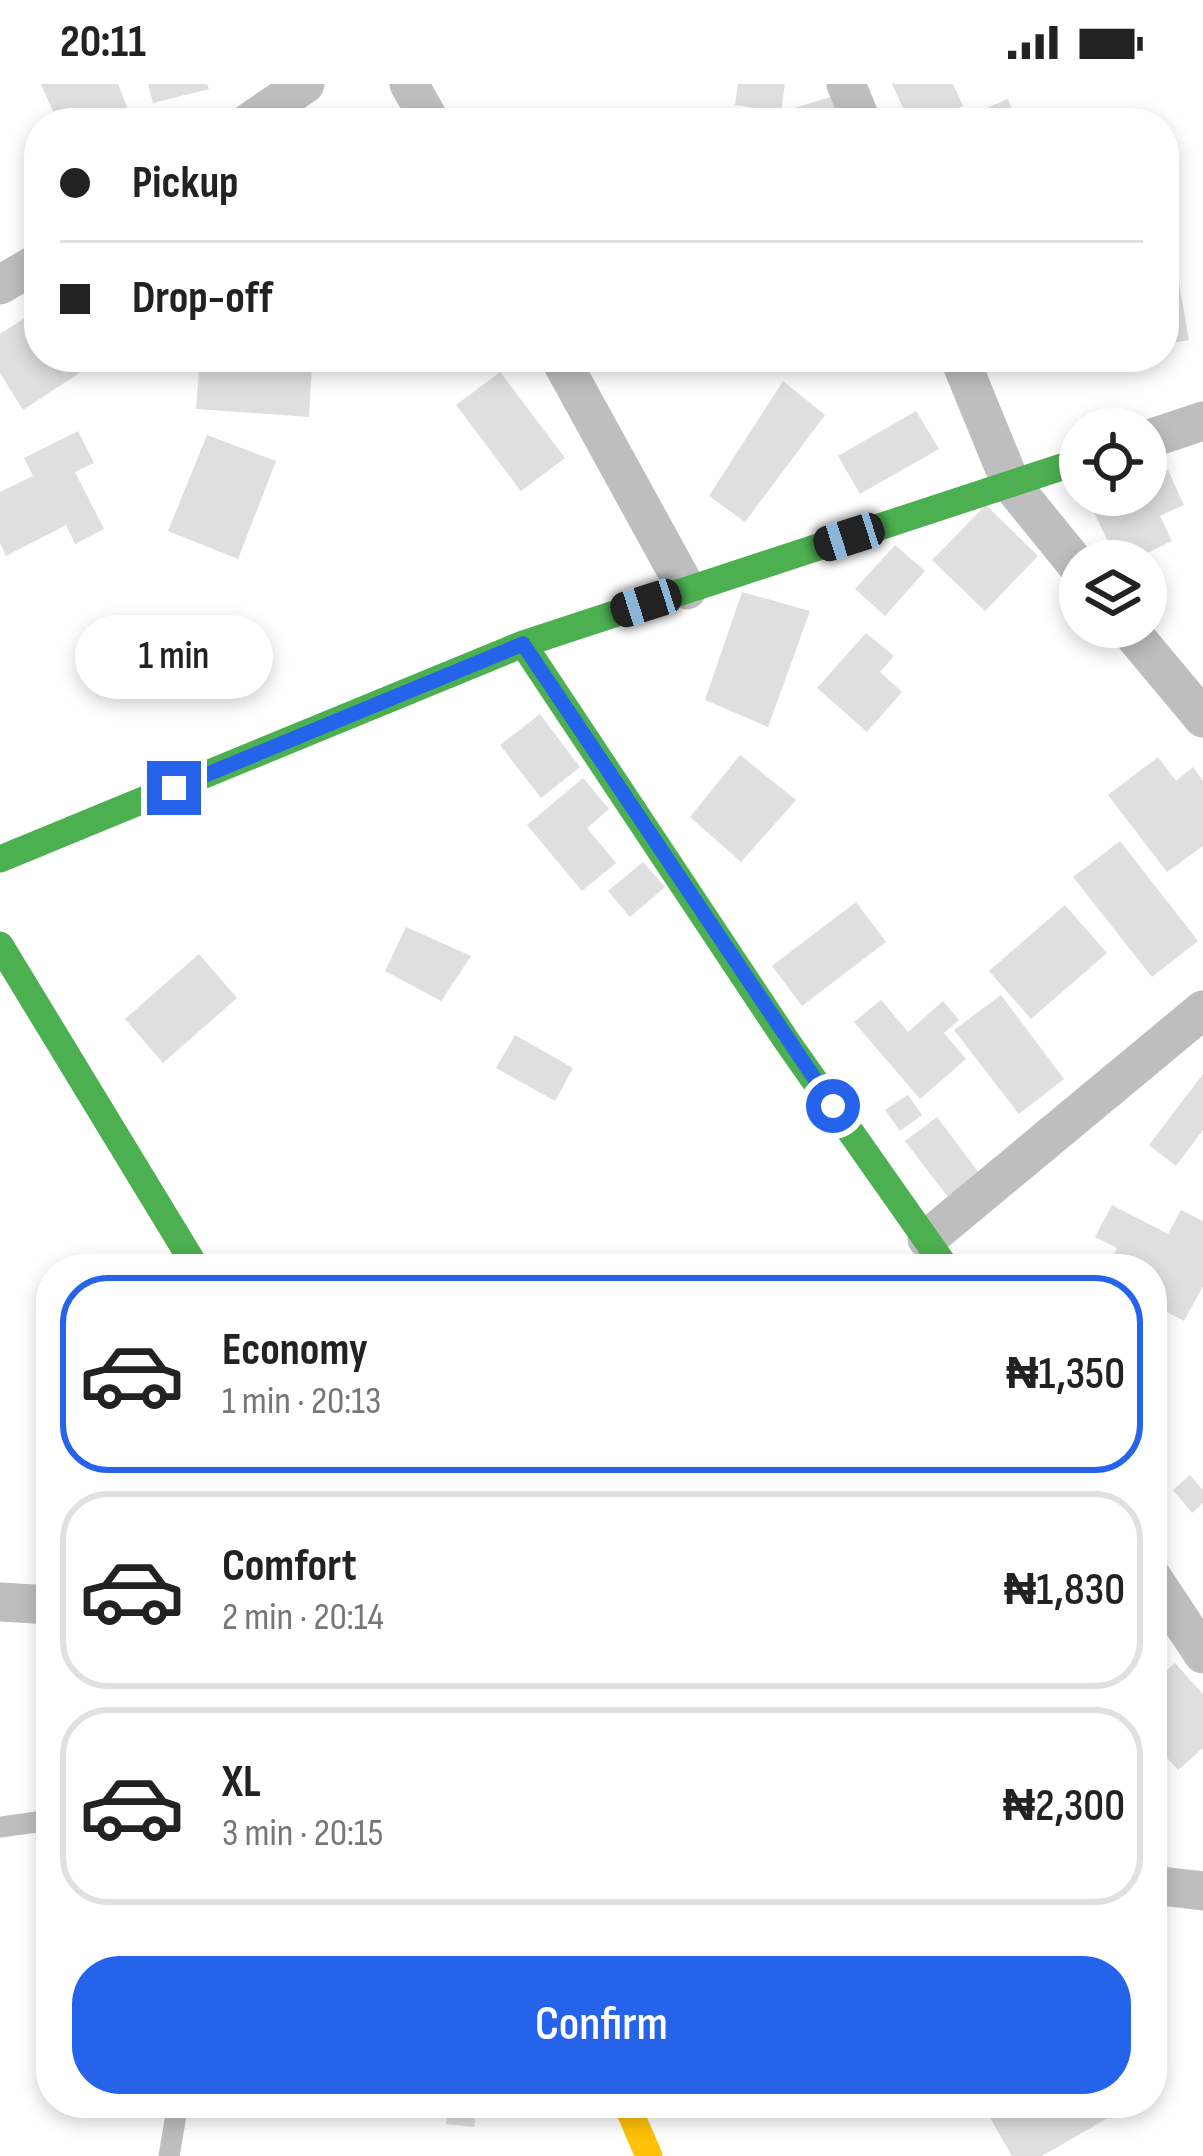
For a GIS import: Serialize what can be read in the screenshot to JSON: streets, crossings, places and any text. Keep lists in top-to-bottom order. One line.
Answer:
{"page":{"status":"20:11","banner":["Pickup","Drop-off"],"bubble":"1 min","list":[{"name":"Economy","note":"1 min · 20:13","value":"₦1,350"},{"name":"Comfort","note":"2 min · 20:14","value":"₦1,830"},{"name":"XL","note":"3 min · 20:15","value":"₦2,300"}],"buttons":"Confirm"}}
